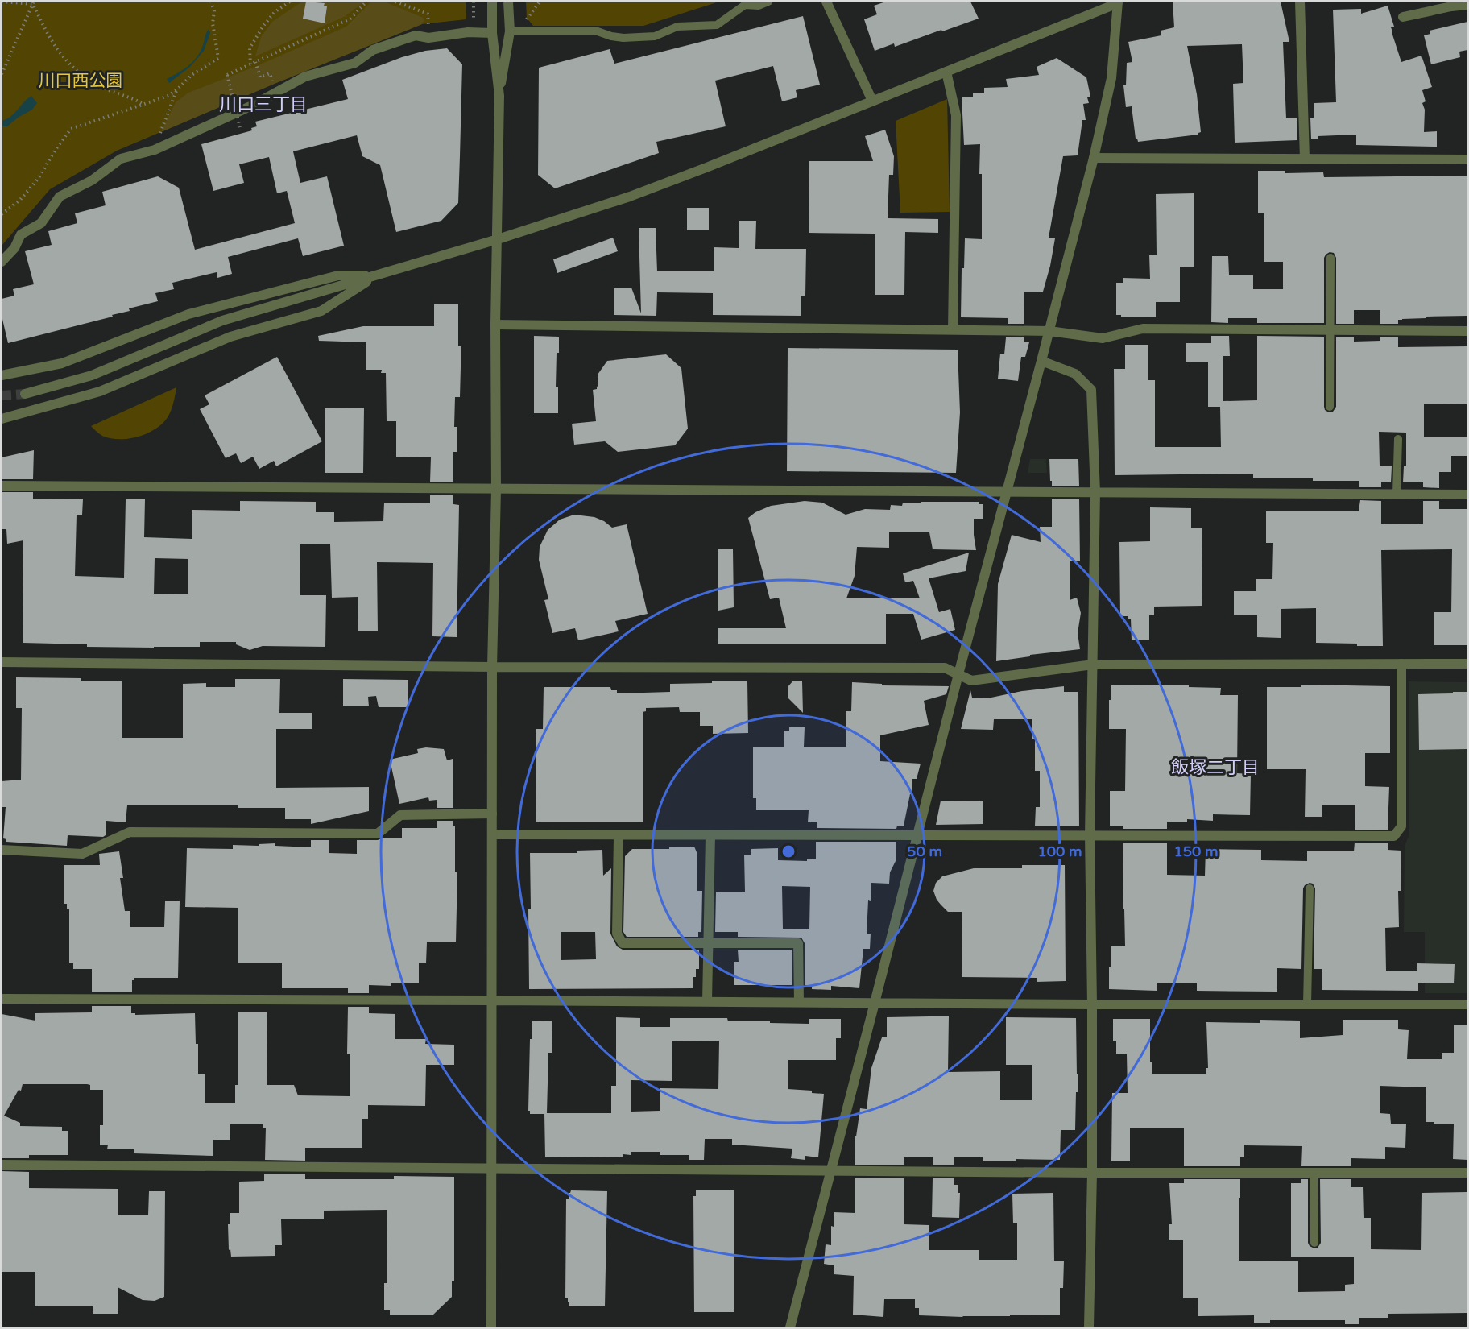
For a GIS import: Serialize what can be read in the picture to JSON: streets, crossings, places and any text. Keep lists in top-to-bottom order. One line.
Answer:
{"districts":["川口三丁目","飯塚二丁目"],"parks":["川口西公園"],"rings":["50 m","100 m","150 m"]}
